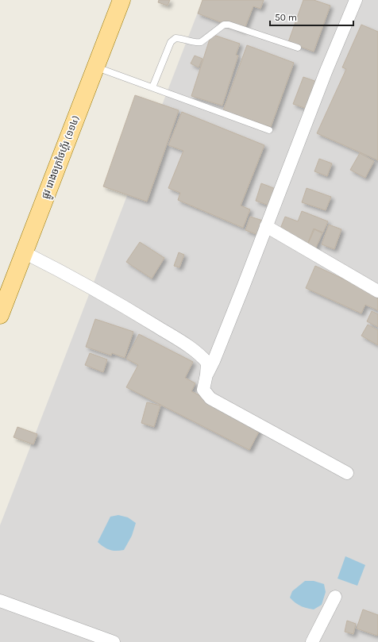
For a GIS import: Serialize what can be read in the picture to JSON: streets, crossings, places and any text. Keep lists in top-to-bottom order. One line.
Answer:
{"streets":{"main road":["ផ្លូវ រោងចក្រថៃហ្គ័រ (១១៤)"]},"scale_bar":"50 m"}
